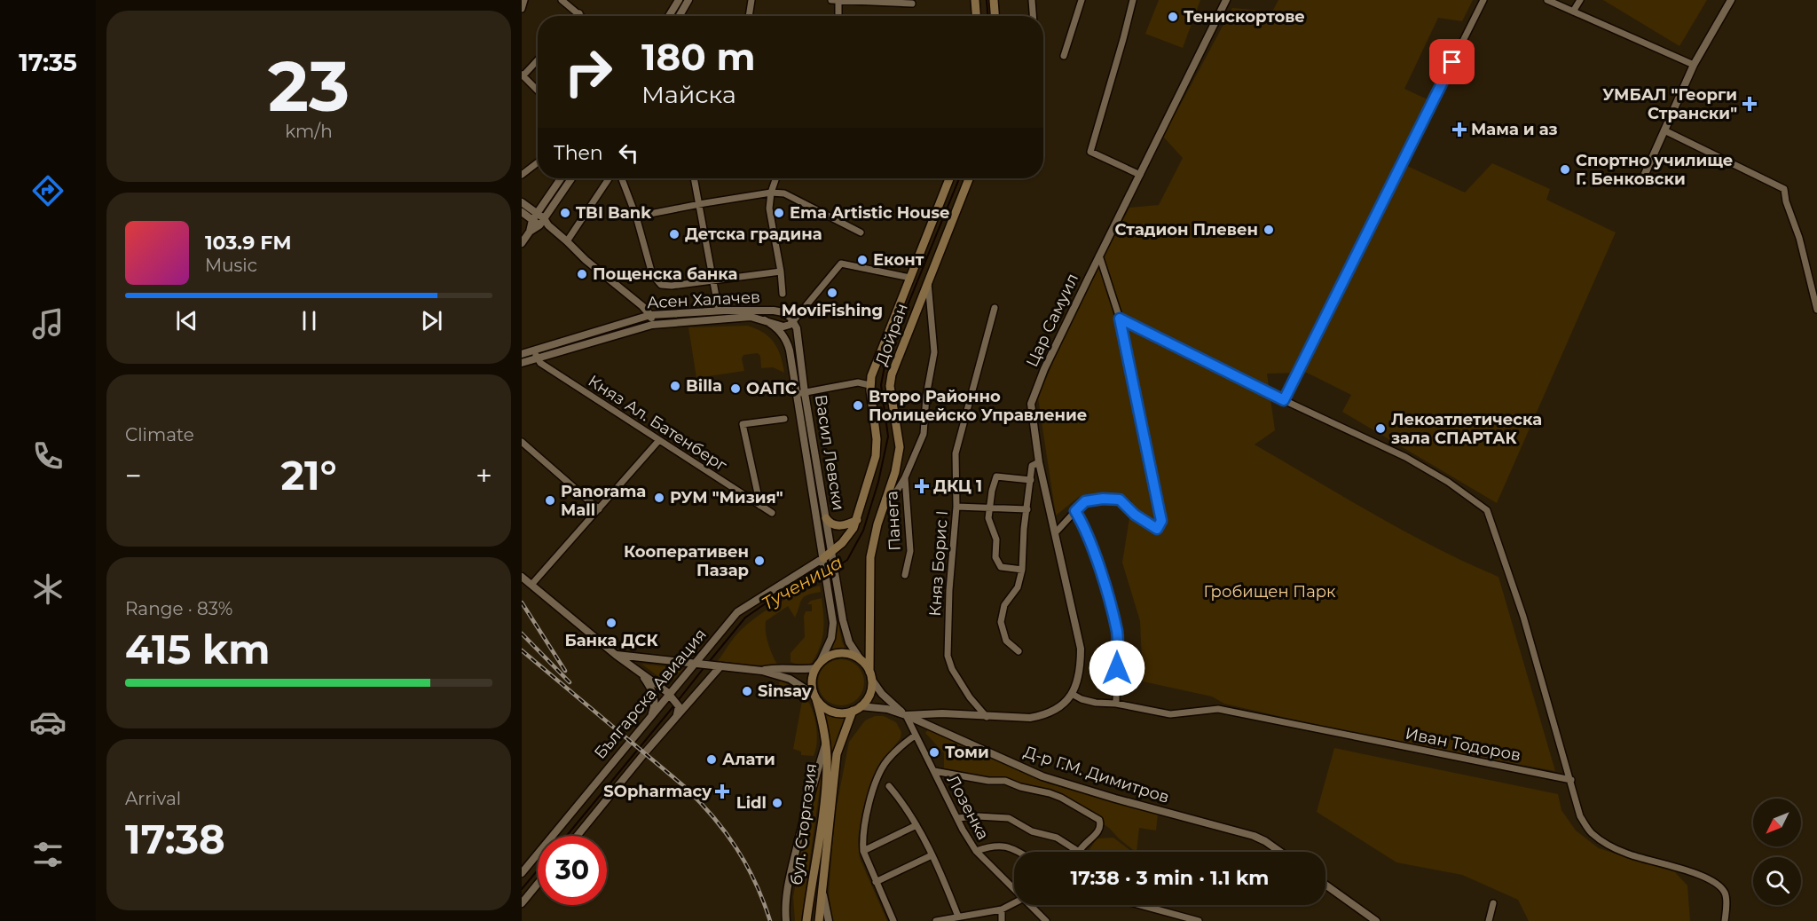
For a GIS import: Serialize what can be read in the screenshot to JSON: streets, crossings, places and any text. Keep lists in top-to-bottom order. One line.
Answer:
{"streets":{"main road":["Дойран","бул. Сторгозия"],"street":["Асен Халачев","Цар Самуил","Княз Ал. Батенберг","Васил Левски","Панега","Княз Борис I","Българска Авиация","Иван Тодоров","Д-р Г.М. Димитров","Лозенка"]},"crossings":[["Асен Халачев","Княз Ал. Батенберг"],["Асен Халачев","Васил Левски"],["Цар Самуил","Иван Тодоров"],["Дойран","Васил Левски"],["Дойран","Панега"],["Дойран","Българска Авиация"],["Дойран","Д-р Г.М. Димитров"],["Дойран","бул. Сторгозия"],["Васил Левски","Българска Авиация"],["Васил Левски","Д-р Г.М. Димитров"],["Васил Левски","бул. Сторгозия"],["Д-р Г.М. Димитров","Лозенка"],["Д-р Г.М. Димитров","бул. Сторгозия"]],"water":["Тученица"],"parks":["Гробищен Парк"],"places":{"other":["Тенискортове","Спортно училище Г. Бенковски","TBI Bank","Ema Artistic House","Стадион Плевен","Детска градина","Еконт","Пощенска банка","MoviFishing","Billa","ОАПС","Второ Районно Полицейско Управление","Лекоатлетическа зала СПАРТАК","РУМ \"Мизия\"","Panorama Mall","Кооперативен Пазар","Банка ДСК","Sinsay","Томи","Алати","Lidl"],"health":["УМБАЛ \"Георги Странски\"","Мама и аз","ДКЦ 1","SOpharmacy"]},"north":"bottom left","page":{"tabs":"17:35","tile":[["23","km/h"],"Climate",["Range · 83%","415 km"],["Arrival","17:38"]],"turn":["180 m","Майска"],"then":"Then","song":["103.9 FM","Music"],"heat":["−","21°","+"],"limit":"30","trip":"17:38 · 3 min · 1.1 km"}}
